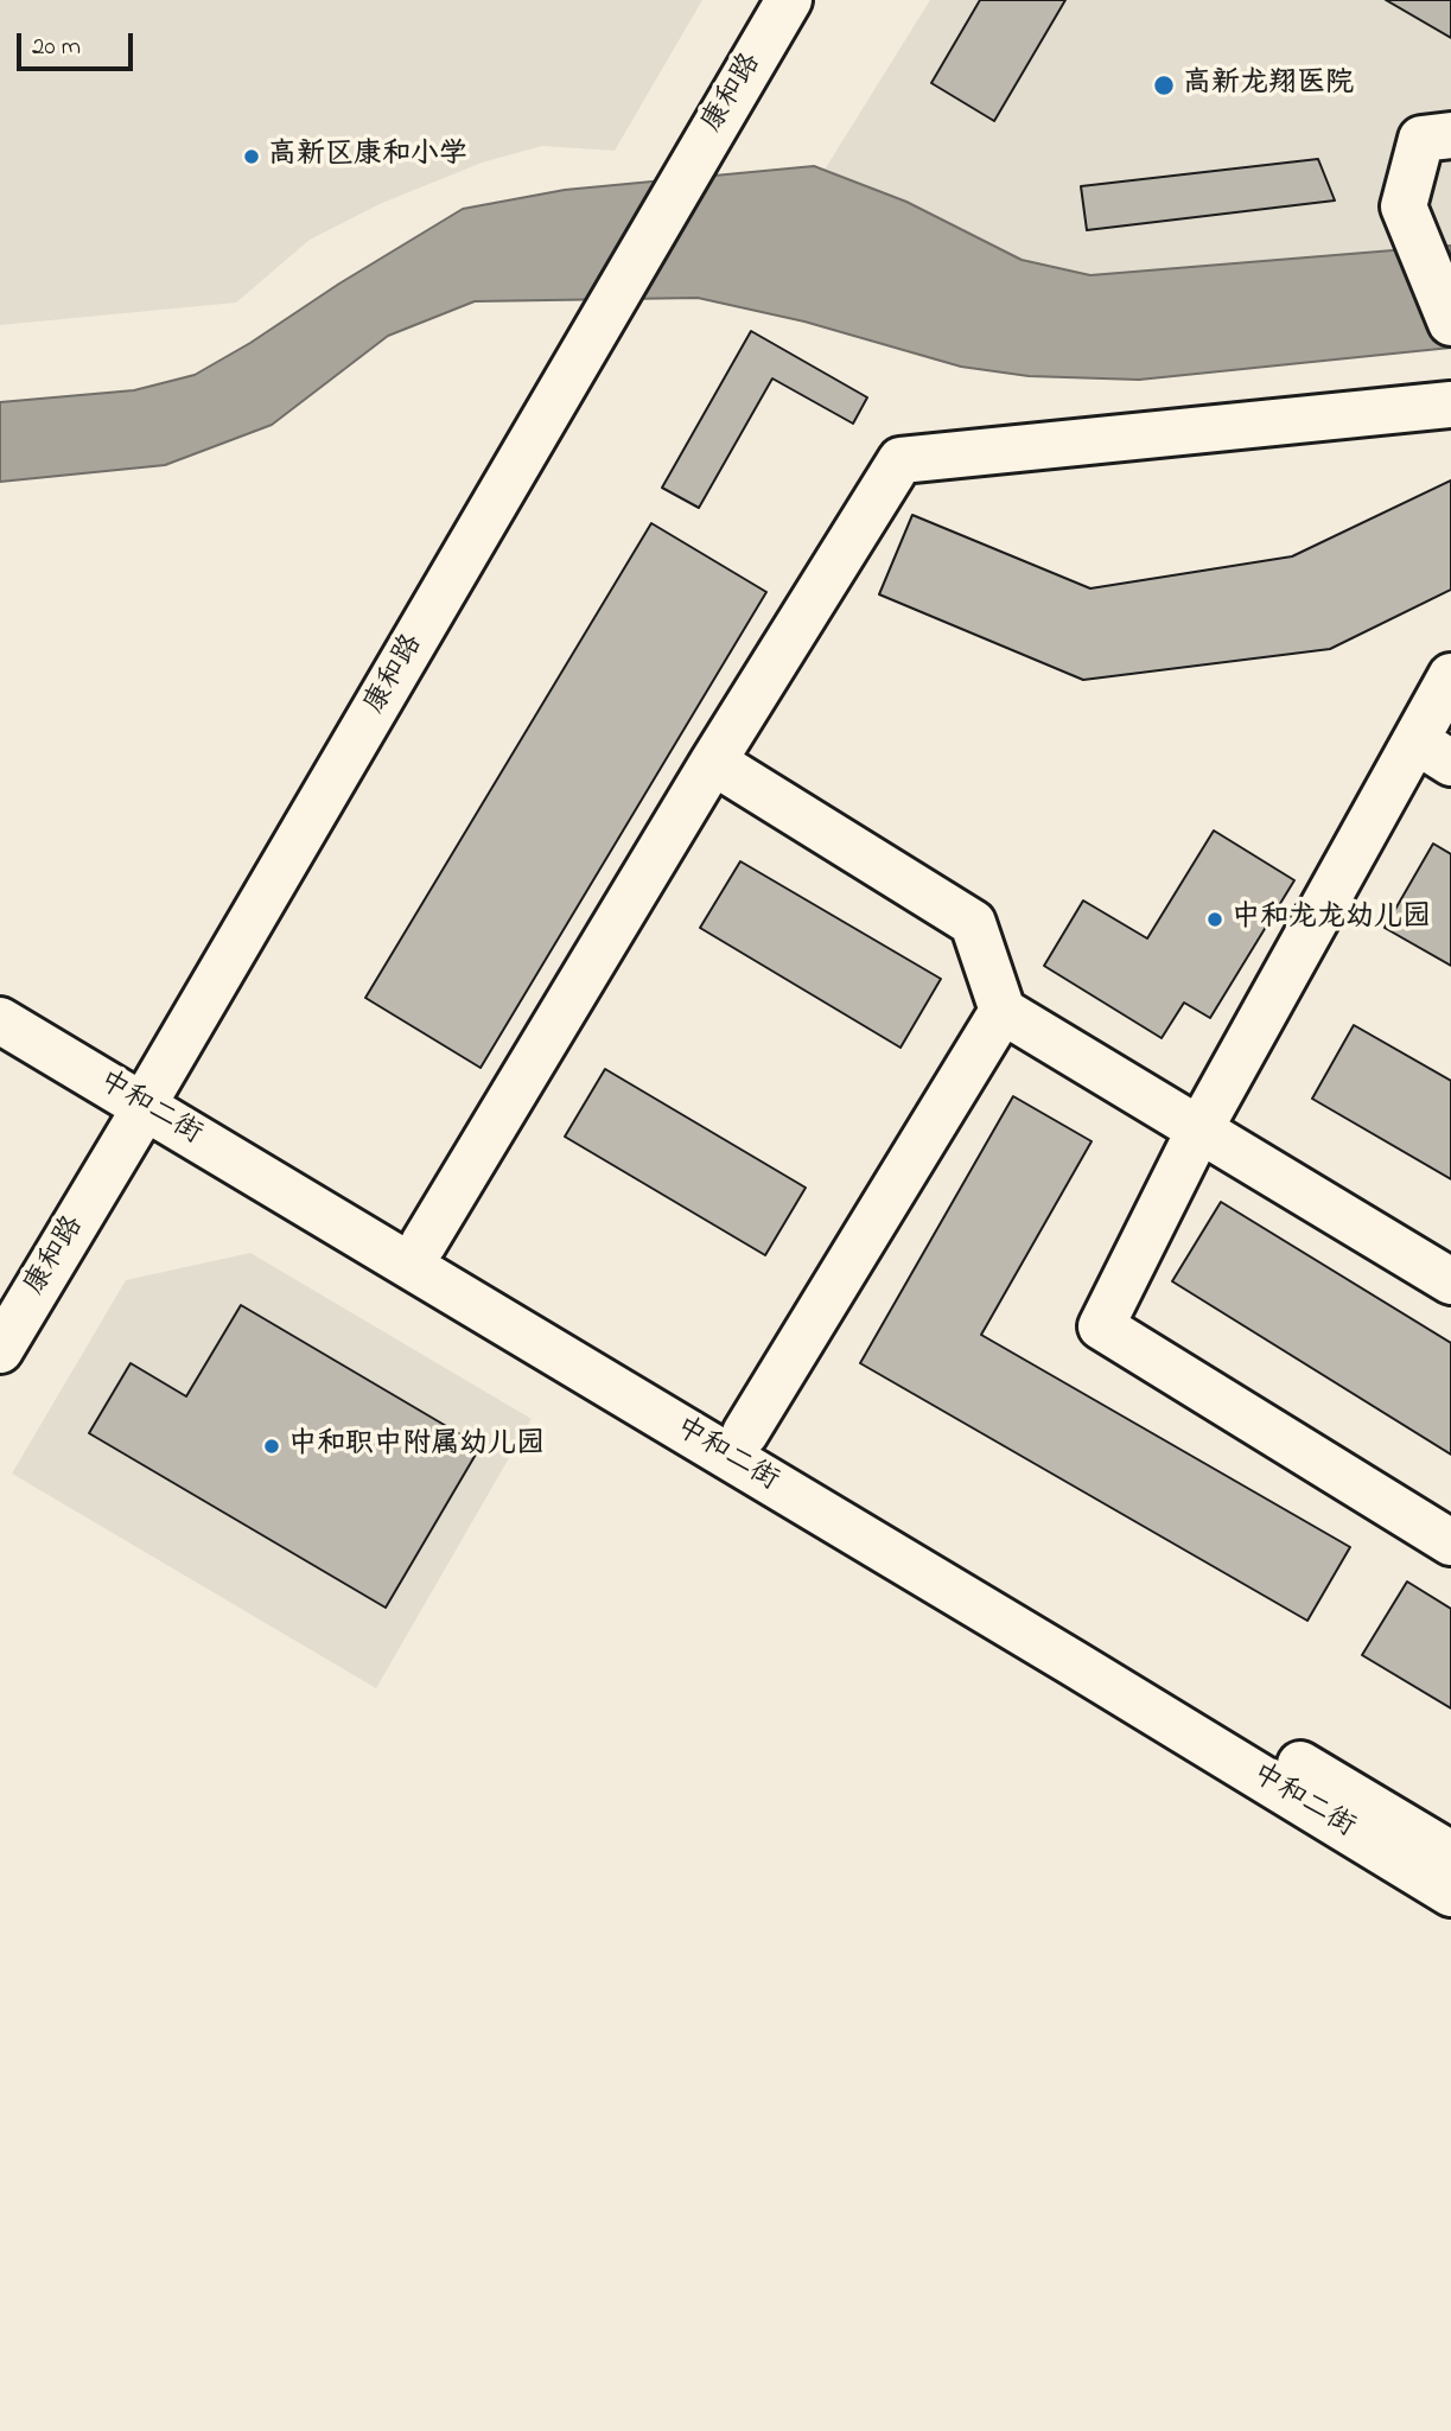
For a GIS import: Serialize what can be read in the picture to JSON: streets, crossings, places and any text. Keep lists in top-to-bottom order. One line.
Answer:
{"streets":{"street":["康和路","中和二街"]},"crossings":[["康和路","中和二街"]],"places":["高新龙翔医院","高新区康和小学","中和龙龙幼儿园","中和职中附属幼儿园"],"scale_bar":"20 m"}
